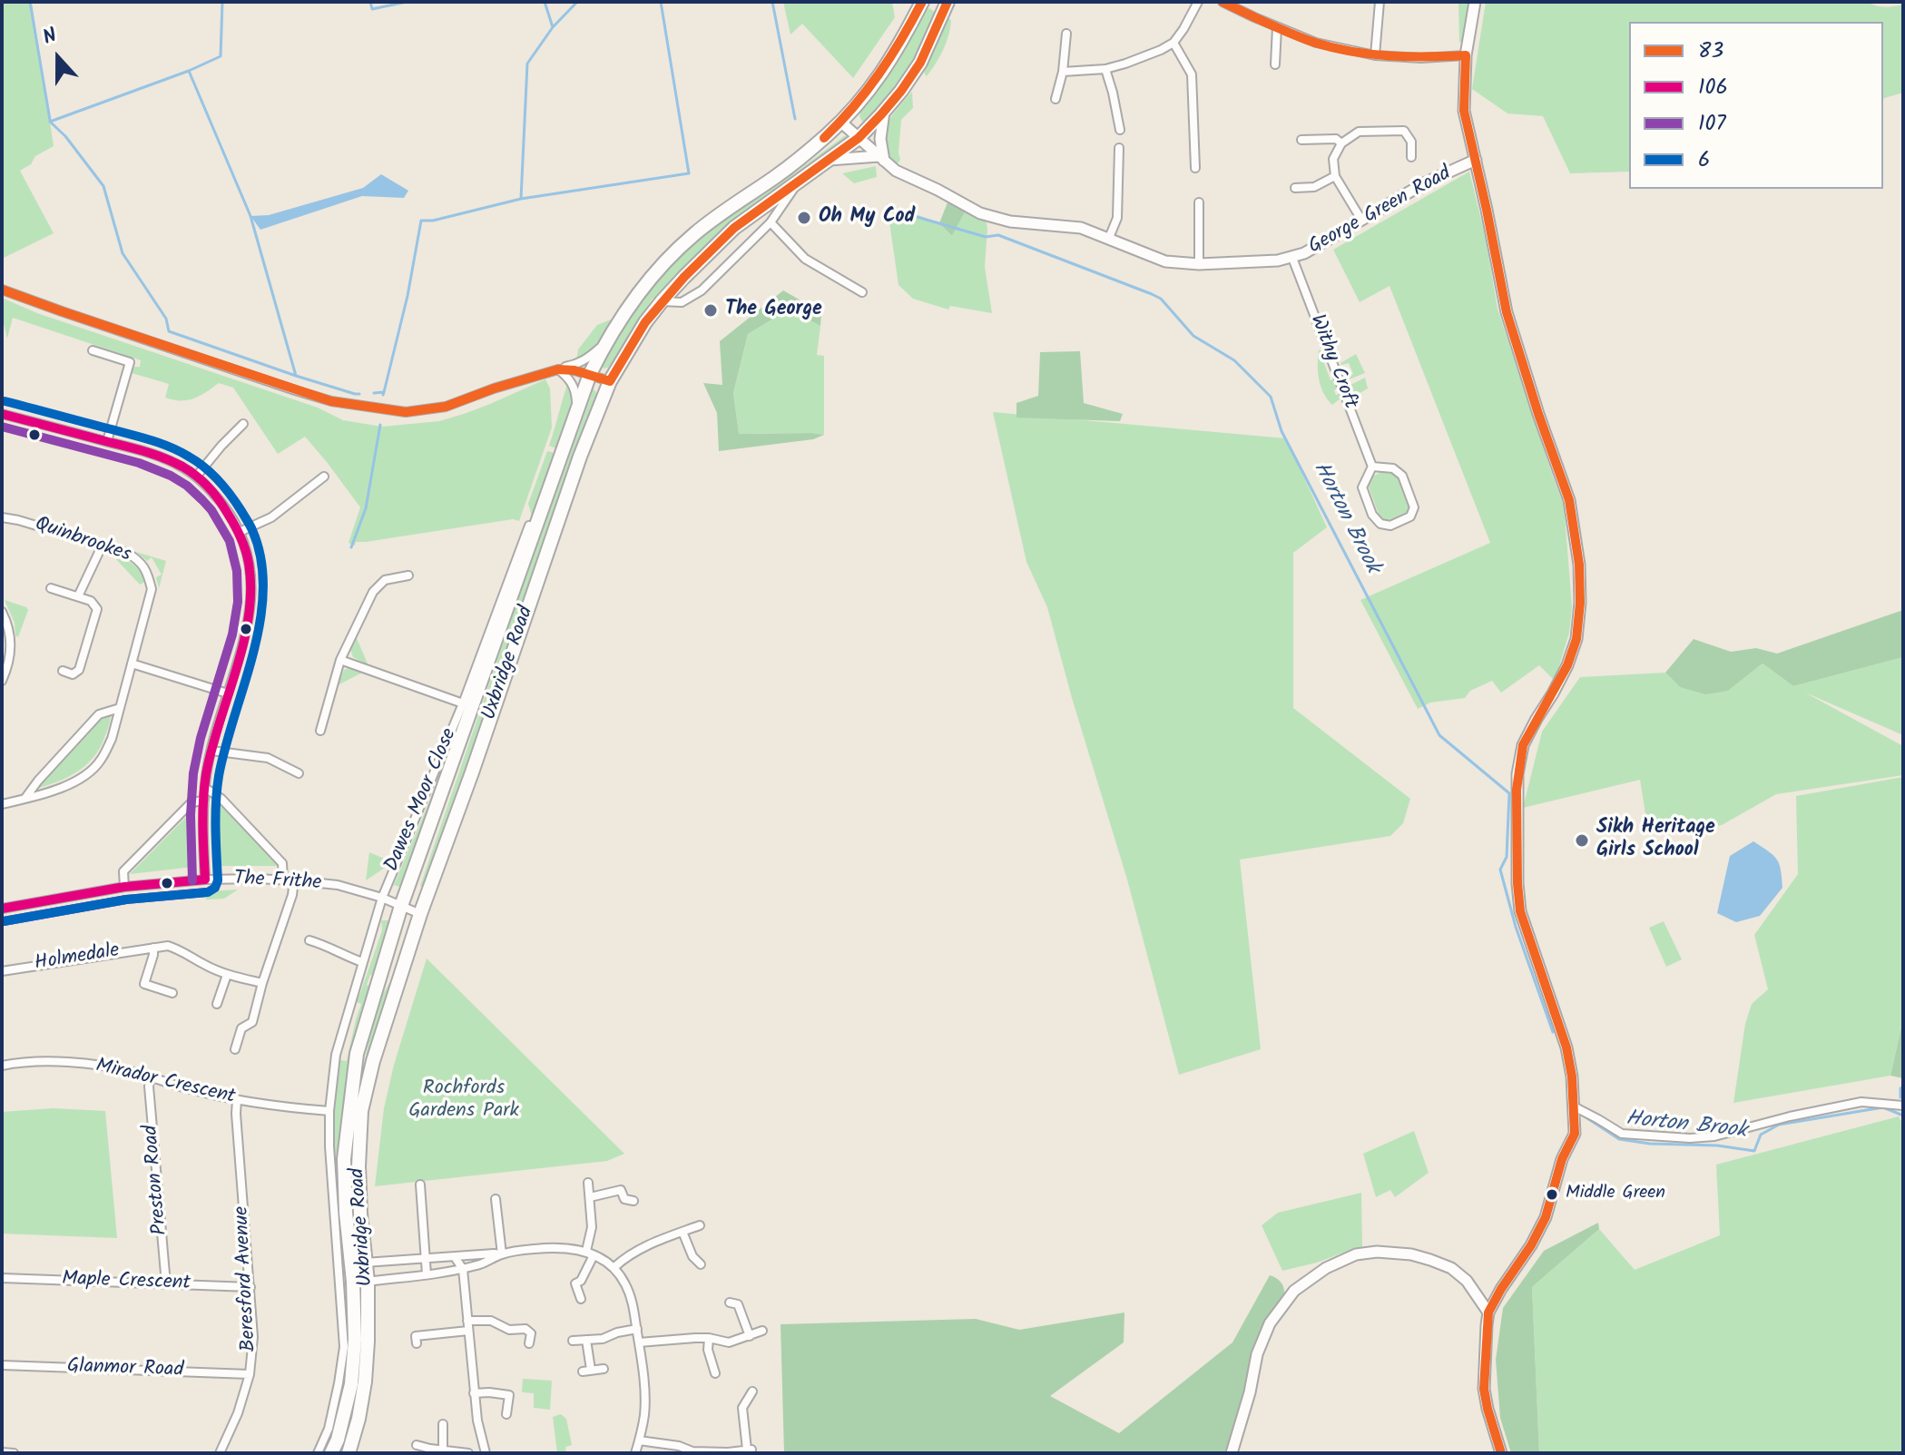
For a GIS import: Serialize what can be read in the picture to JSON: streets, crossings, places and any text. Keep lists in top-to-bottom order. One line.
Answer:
{"streets":{"main road":["Uxbridge Road"],"street":["George Green Road","Withy Croft","Quinbrookes","Dawes Moor Close","The Frithe","Holmedale","Mirador Crescent","Preston Road","Beresford Avenue","Maple Crescent","Glanmor Road"]},"crossings":[["George Green Road","Withy Croft"],["George Green Road","Uxbridge Road"],["Uxbridge Road","Dawes Moor Close"],["Uxbridge Road","The Frithe"],["Uxbridge Road","Mirador Crescent"],["Dawes Moor Close","The Frithe"],["Mirador Crescent","Preston Road"],["Mirador Crescent","Beresford Avenue"],["Preston Road","Maple Crescent"],["Beresford Avenue","Maple Crescent"],["Beresford Avenue","Glanmor Road"]],"water":["Horton Brook"],"parks":["Rochfords Gardens Park"],"places":["Oh My Cod","The George","Sikh Heritage Girls School","Middle Green"],"lines":["transit line 83","transit line 6","transit line 106","transit line 107"],"legend":["83","106","107","6"],"north":"top"}
